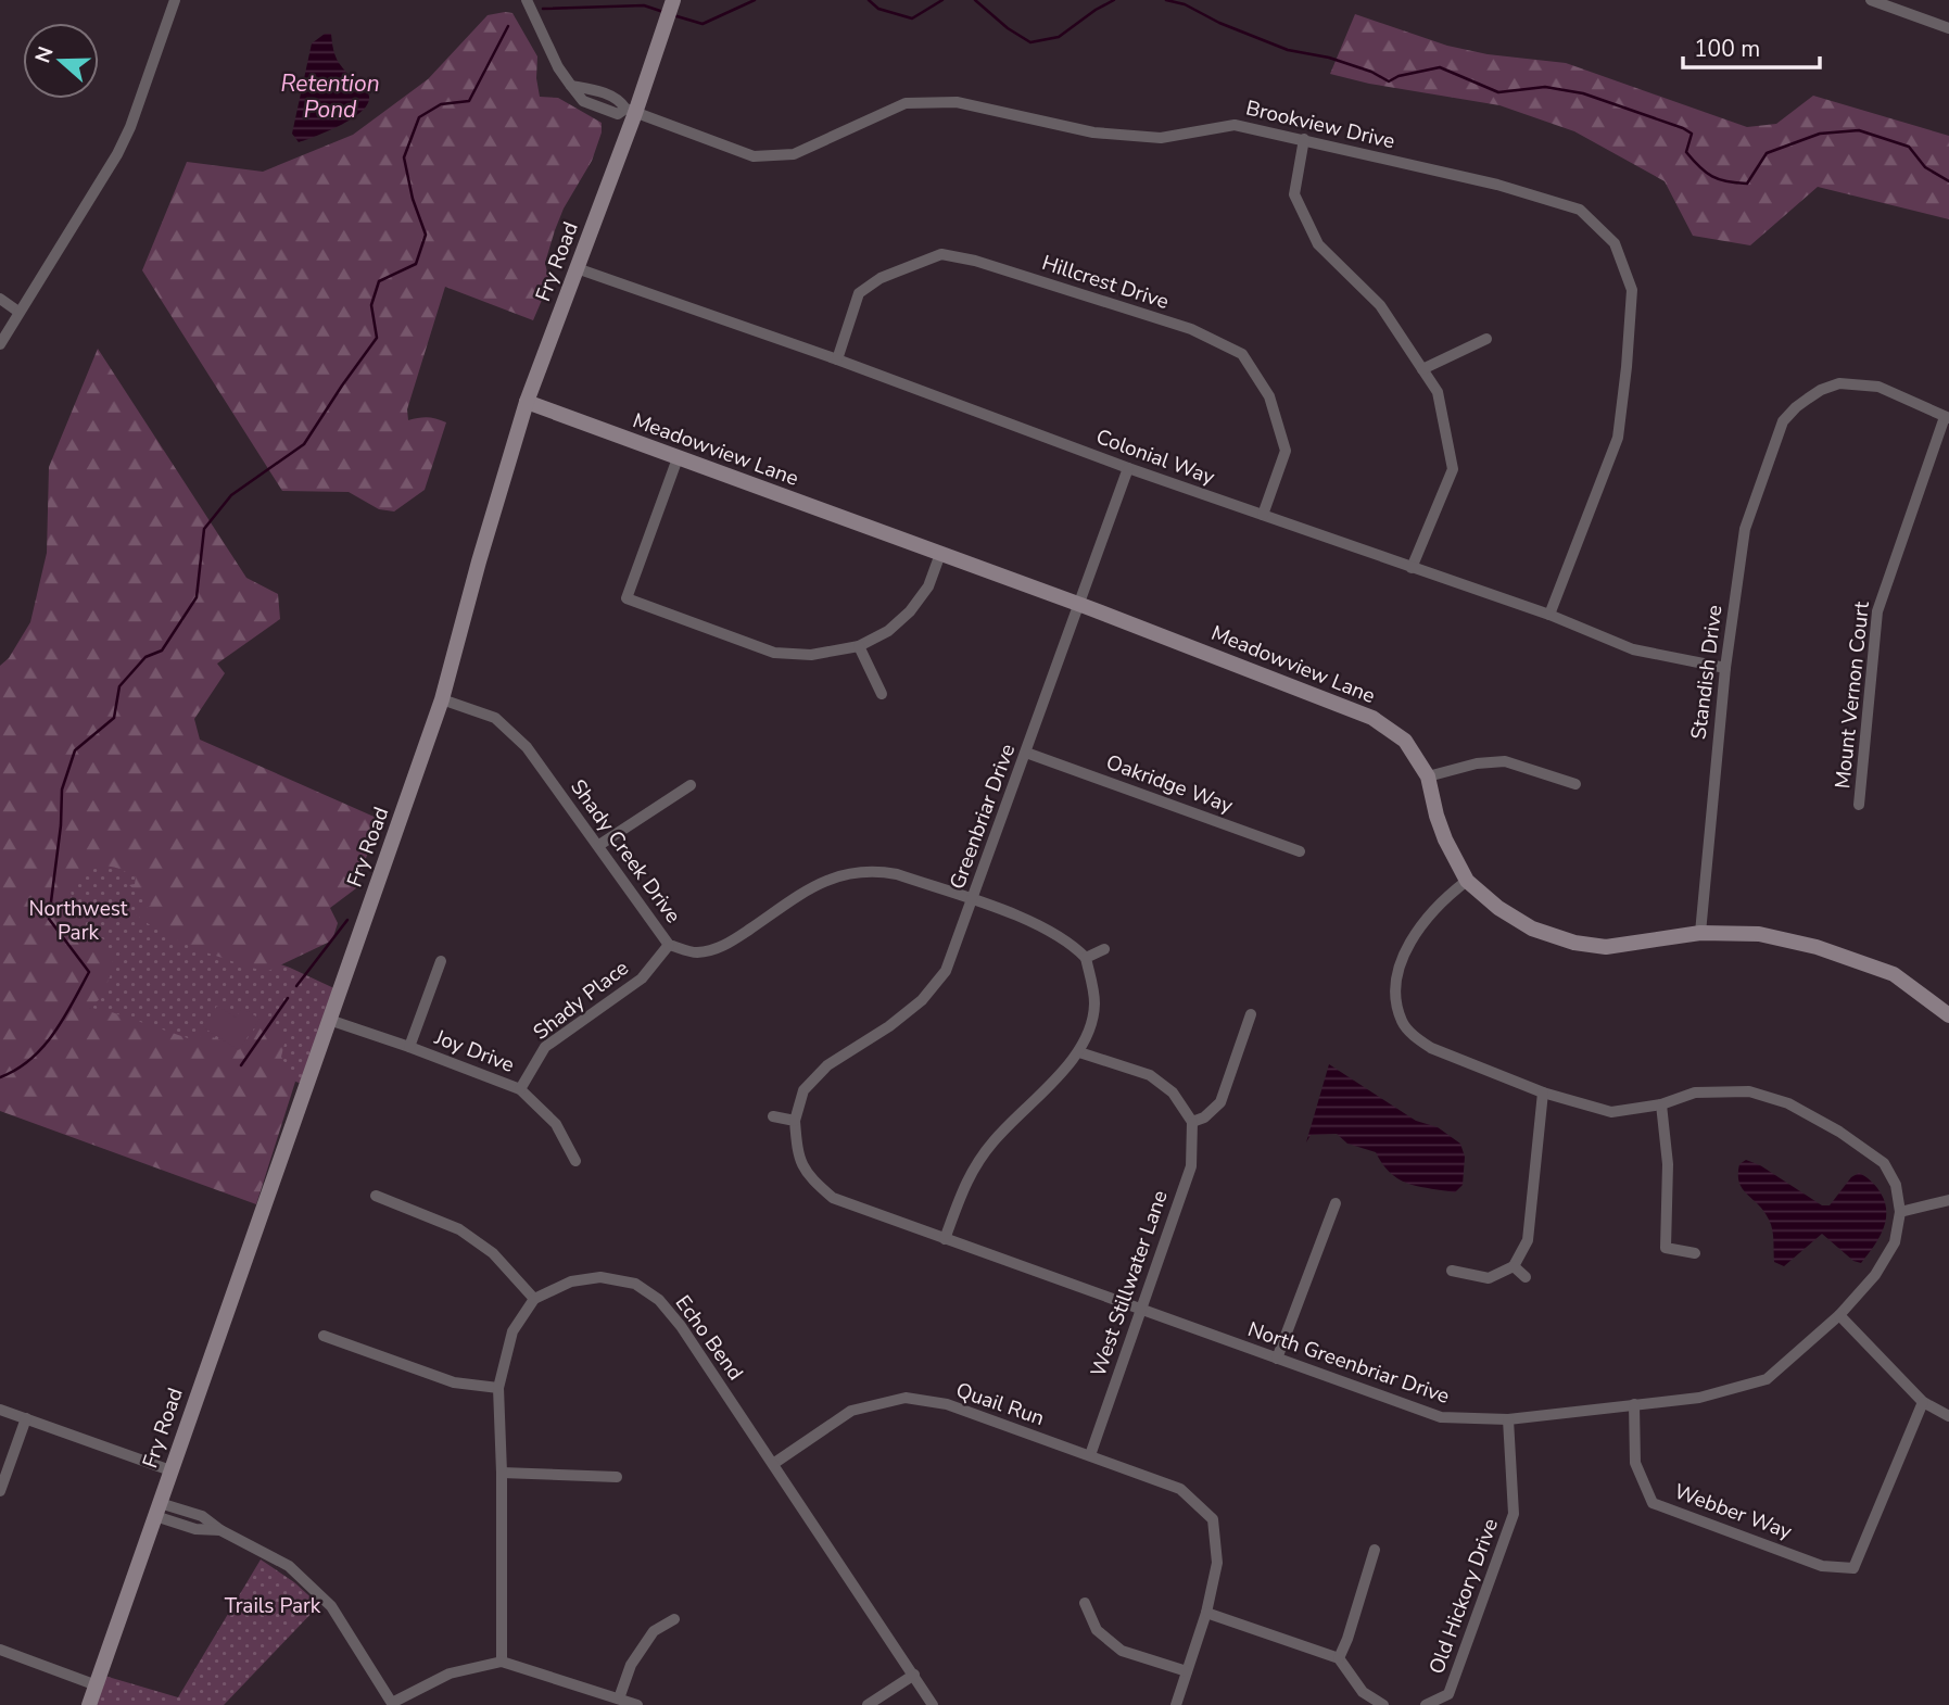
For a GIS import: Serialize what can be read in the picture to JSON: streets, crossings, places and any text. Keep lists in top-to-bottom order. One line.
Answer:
{"streets":{"street":["Brookview Drive","Fry Road","Hillcrest Drive","Meadowview Lane","Colonial Way","Standish Drive","Mount Vernon Court","Oakridge Way","Greenbriar Drive","Shady Creek Drive","Shady Place","Joy Drive","West Stillwater Lane","Echo Bend","North Greenbriar Drive","Quail Run","Webber Way","Old Hickory Drive"]},"crossings":[["Brookview Drive","Fry Road"],["Brookview Drive","Colonial Way"],["Fry Road","Meadowview Lane"],["Fry Road","Colonial Way"],["Fry Road","Shady Creek Drive"],["Fry Road","Joy Drive"],["Hillcrest Drive","Colonial Way"],["Meadowview Lane","Standish Drive"],["Meadowview Lane","Greenbriar Drive"],["Colonial Way","Standish Drive"],["Colonial Way","Greenbriar Drive"],["Standish Drive","Mount Vernon Court"],["Oakridge Way","Greenbriar Drive"],["Greenbriar Drive","Shady Creek Drive"],["Greenbriar Drive","North Greenbriar Drive"],["Shady Creek Drive","Shady Place"],["Shady Place","Joy Drive"],["West Stillwater Lane","North Greenbriar Drive"],["West Stillwater Lane","Quail Run"],["Echo Bend","Quail Run"],["North Greenbriar Drive","Webber Way"],["North Greenbriar Drive","Old Hickory Drive"]],"water":["Retention Pond"],"parks":["Northwest Park","Trails Park"],"scale_bar":"100 m","north":"left"}
